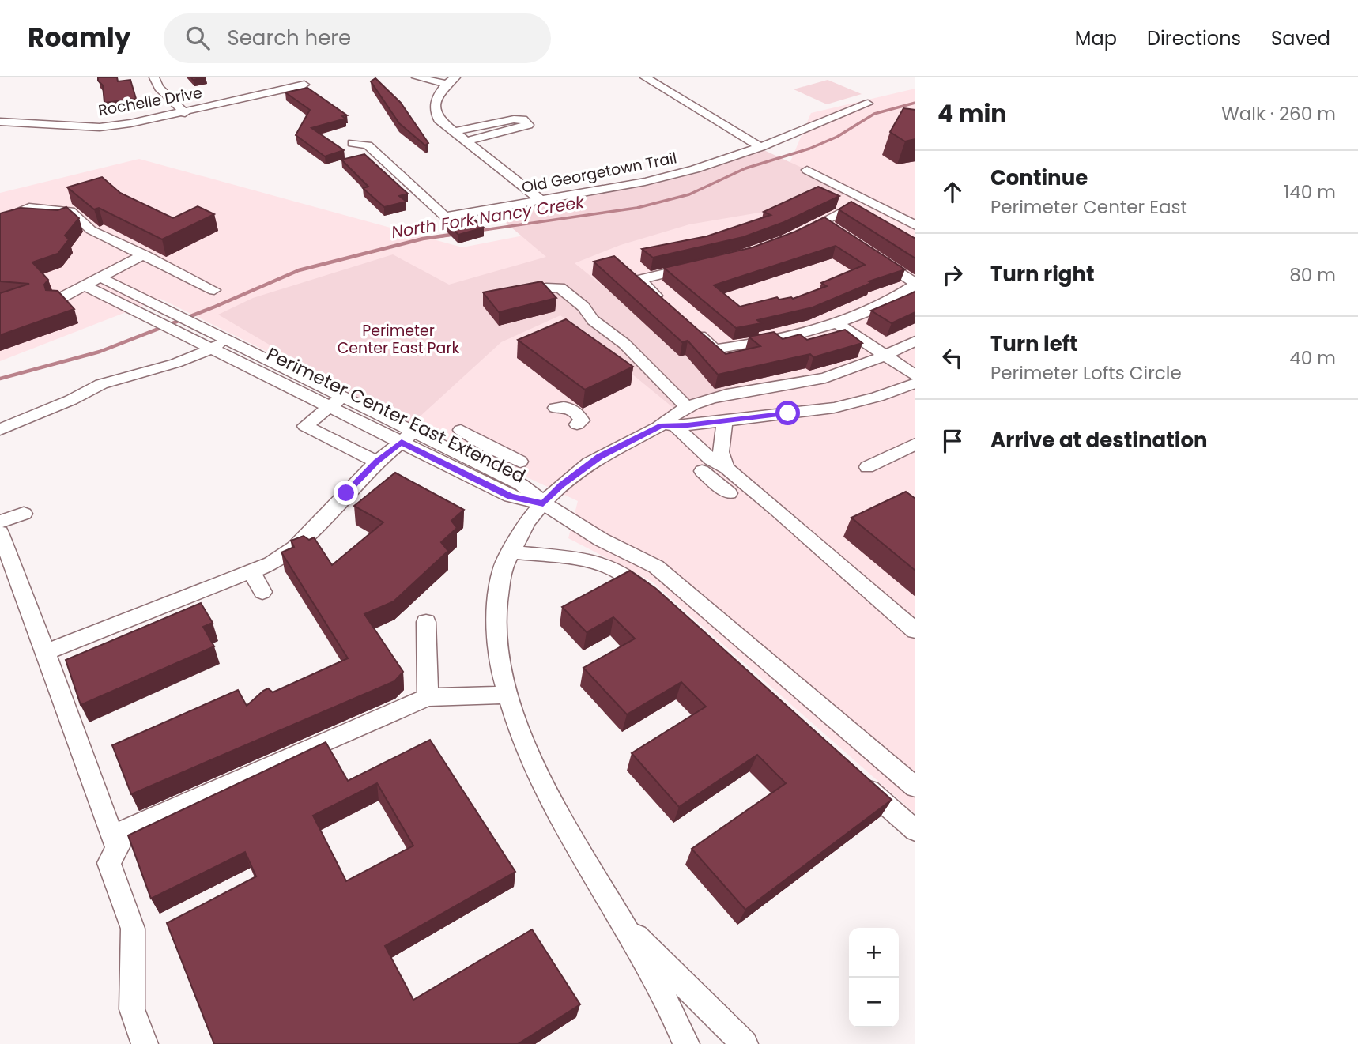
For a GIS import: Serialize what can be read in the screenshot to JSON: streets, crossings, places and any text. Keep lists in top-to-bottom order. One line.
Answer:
{"streets":{"street":["Rochelle Drive","Old Georgetown Trail","Perimeter Center East Extended"]},"water":["North Fork Nancy Creek"],"parks":["Perimeter Center East Park"],"page":{"header":"Roamly","search":"Search here","nav":["Map","Directions","Saved"],"heading":["4 min","Walk · 260 m"],"list":[["Continue","Perimeter Center East","140 m"],["Turn right","80 m"],["Turn left","Perimeter Lofts Circle","40 m"],"Arrive at destination"],"map_buttons":["+","−"]}}
